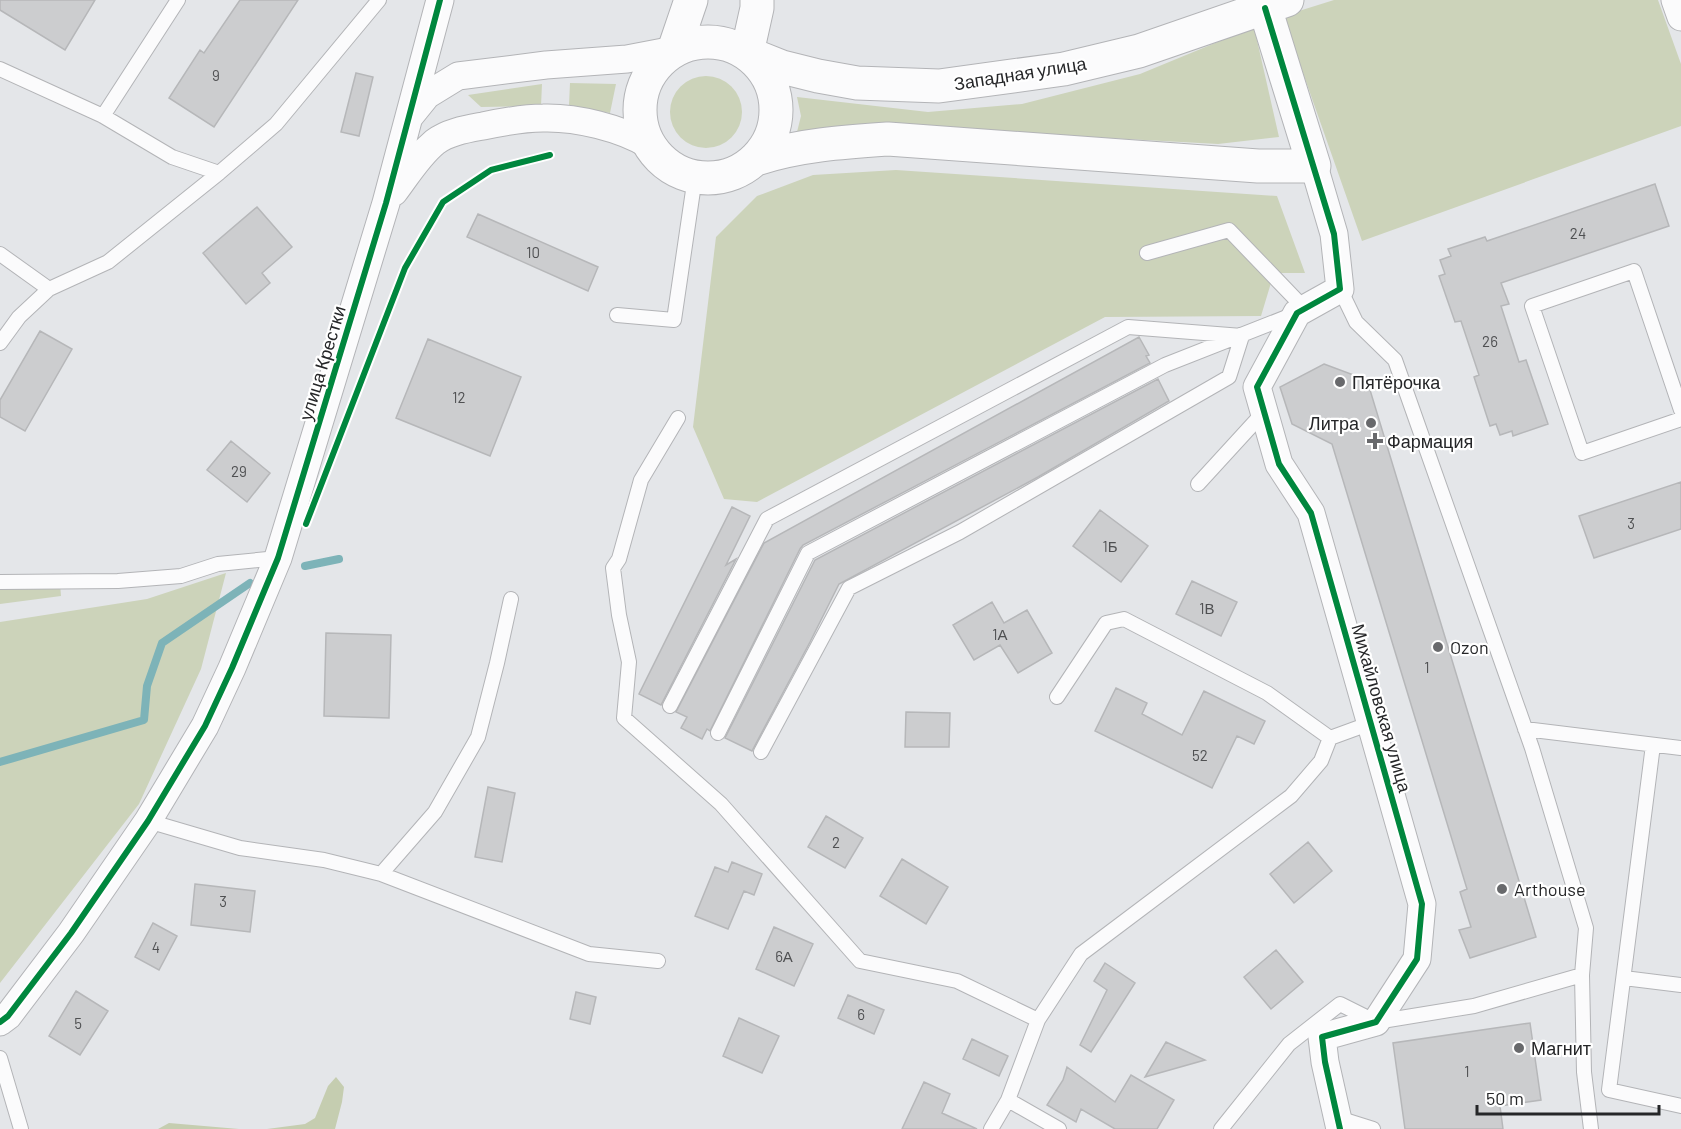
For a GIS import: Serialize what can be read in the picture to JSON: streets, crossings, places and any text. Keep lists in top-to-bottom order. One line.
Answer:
{"streets":{"street":["Западная улица","улица Крестки","Михайловская улица"]},"places":{"other":["Пятёрочка","Литра","Ozon","Arthouse","Магнит"],"health":["Фармация"]},"house_numbers":["9","24","10","26","12","29","3","1Б","1В","1А","1","52","2","3","4","6А","6","5","1"],"scale_bar":"50 m"}
